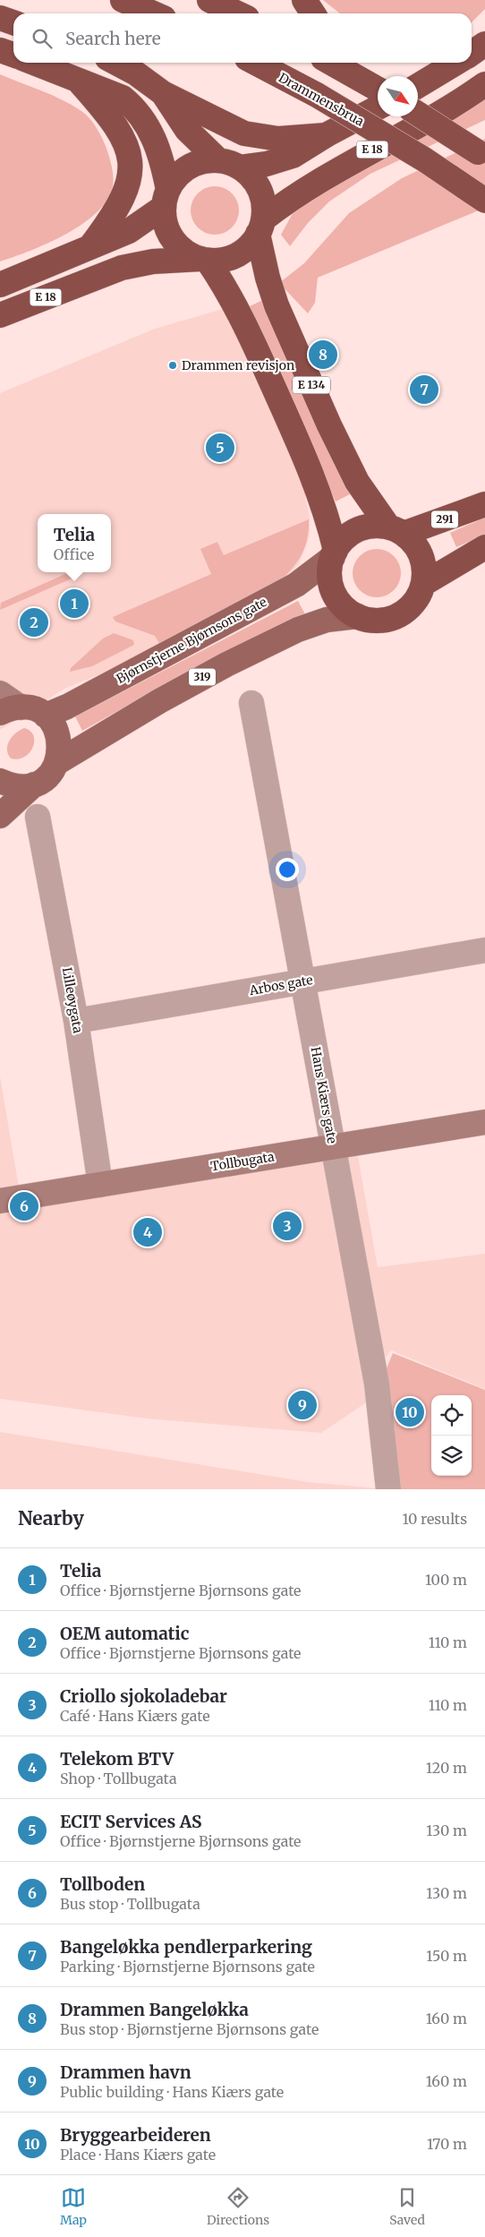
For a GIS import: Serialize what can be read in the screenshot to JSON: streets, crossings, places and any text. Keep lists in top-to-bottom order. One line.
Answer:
{"streets":{"highway":["Drammensbrua","E 18","E 134","291"],"main road":["Bjørnstjerne Bjørnsons gate","319","Tollbugata"],"street":["Arbos gate","Lilleøygata","Hans Kiærs gate"]},"crossings":[["E 18","E 134"],["E 134","291"],["E 134","Bjørnstjerne Bjørnsons gate"],["E 134","319"],["291","Bjørnstjerne Bjørnsons gate"],["291","319"],["Bjørnstjerne Bjørnsons gate","319"],["Arbos gate","Lilleøygata"],["Arbos gate","Hans Kiærs gate"],["Lilleøygata","Tollbugata"],["Hans Kiærs gate","Tollbugata"]],"places":["Drammen revisjon"],"north":"bottom right","page":{"search":"Search here","pins":["8","7","5","1","2","6","3","4","9","10"],"popup":["Telia","Office"],"heading":["Nearby","10 results"],"list":[{"mark":"1","name":"Telia","note":"Office · Bjørnstjerne Bjørnsons gate","value":"100 m"},{"mark":"2","name":"OEM automatic","note":"Office · Bjørnstjerne Bjørnsons gate","value":"110 m"},{"mark":"3","name":"Criollo sjokoladebar","note":"Café · Hans Kiærs gate","value":"110 m"},{"mark":"4","name":"Telekom BTV","note":"Shop · Tollbugata","value":"120 m"},{"mark":"5","name":"ECIT Services AS","note":"Office · Bjørnstjerne Bjørnsons gate","value":"130 m"},{"mark":"6","name":"Tollboden","note":"Bus stop · Tollbugata","value":"130 m"},{"mark":"7","name":"Bangeløkka pendlerparkering","note":"Parking · Bjørnstjerne Bjørnsons gate","value":"150 m"},{"mark":"8","name":"Drammen Bangeløkka","note":"Bus stop · Bjørnstjerne Bjørnsons gate","value":"160 m"},{"mark":"9","name":"Drammen havn","note":"Public building · Hans Kiærs gate","value":"160 m"},{"mark":"10","name":"Bryggearbeideren","note":"Place · Hans Kiærs gate","value":"170 m"}],"nav":["Map","Directions","Saved"]}}
